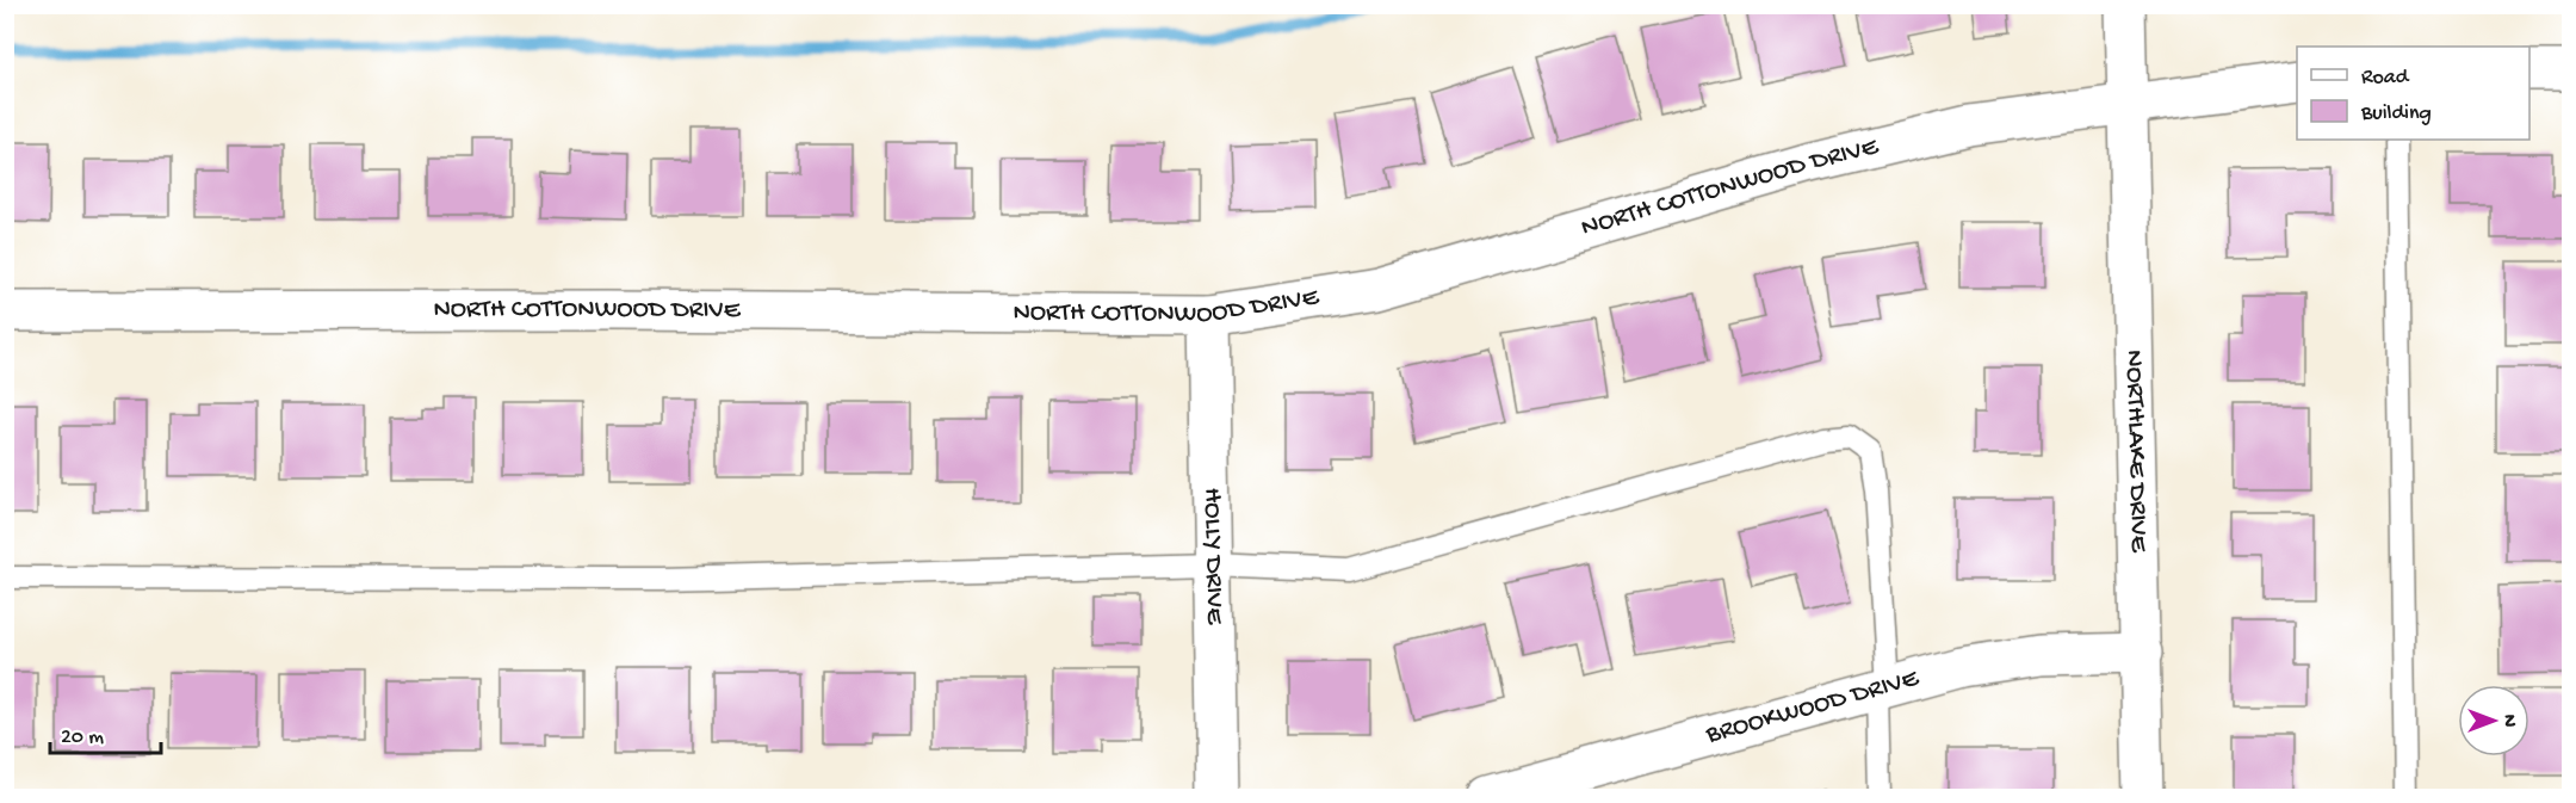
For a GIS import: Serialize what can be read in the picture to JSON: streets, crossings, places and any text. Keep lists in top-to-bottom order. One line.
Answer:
{"streets":{"street":["NORTH COTTONWOOD DRIVE","NORTHLAKE DRIVE","HOLLY DRIVE","BROOKWOOD DRIVE"]},"crossings":[["NORTH COTTONWOOD DRIVE","NORTHLAKE DRIVE"],["NORTH COTTONWOOD DRIVE","HOLLY DRIVE"],["NORTHLAKE DRIVE","BROOKWOOD DRIVE"]],"legend":["Road","Building"],"scale_bar":"20 m","north":"right"}
